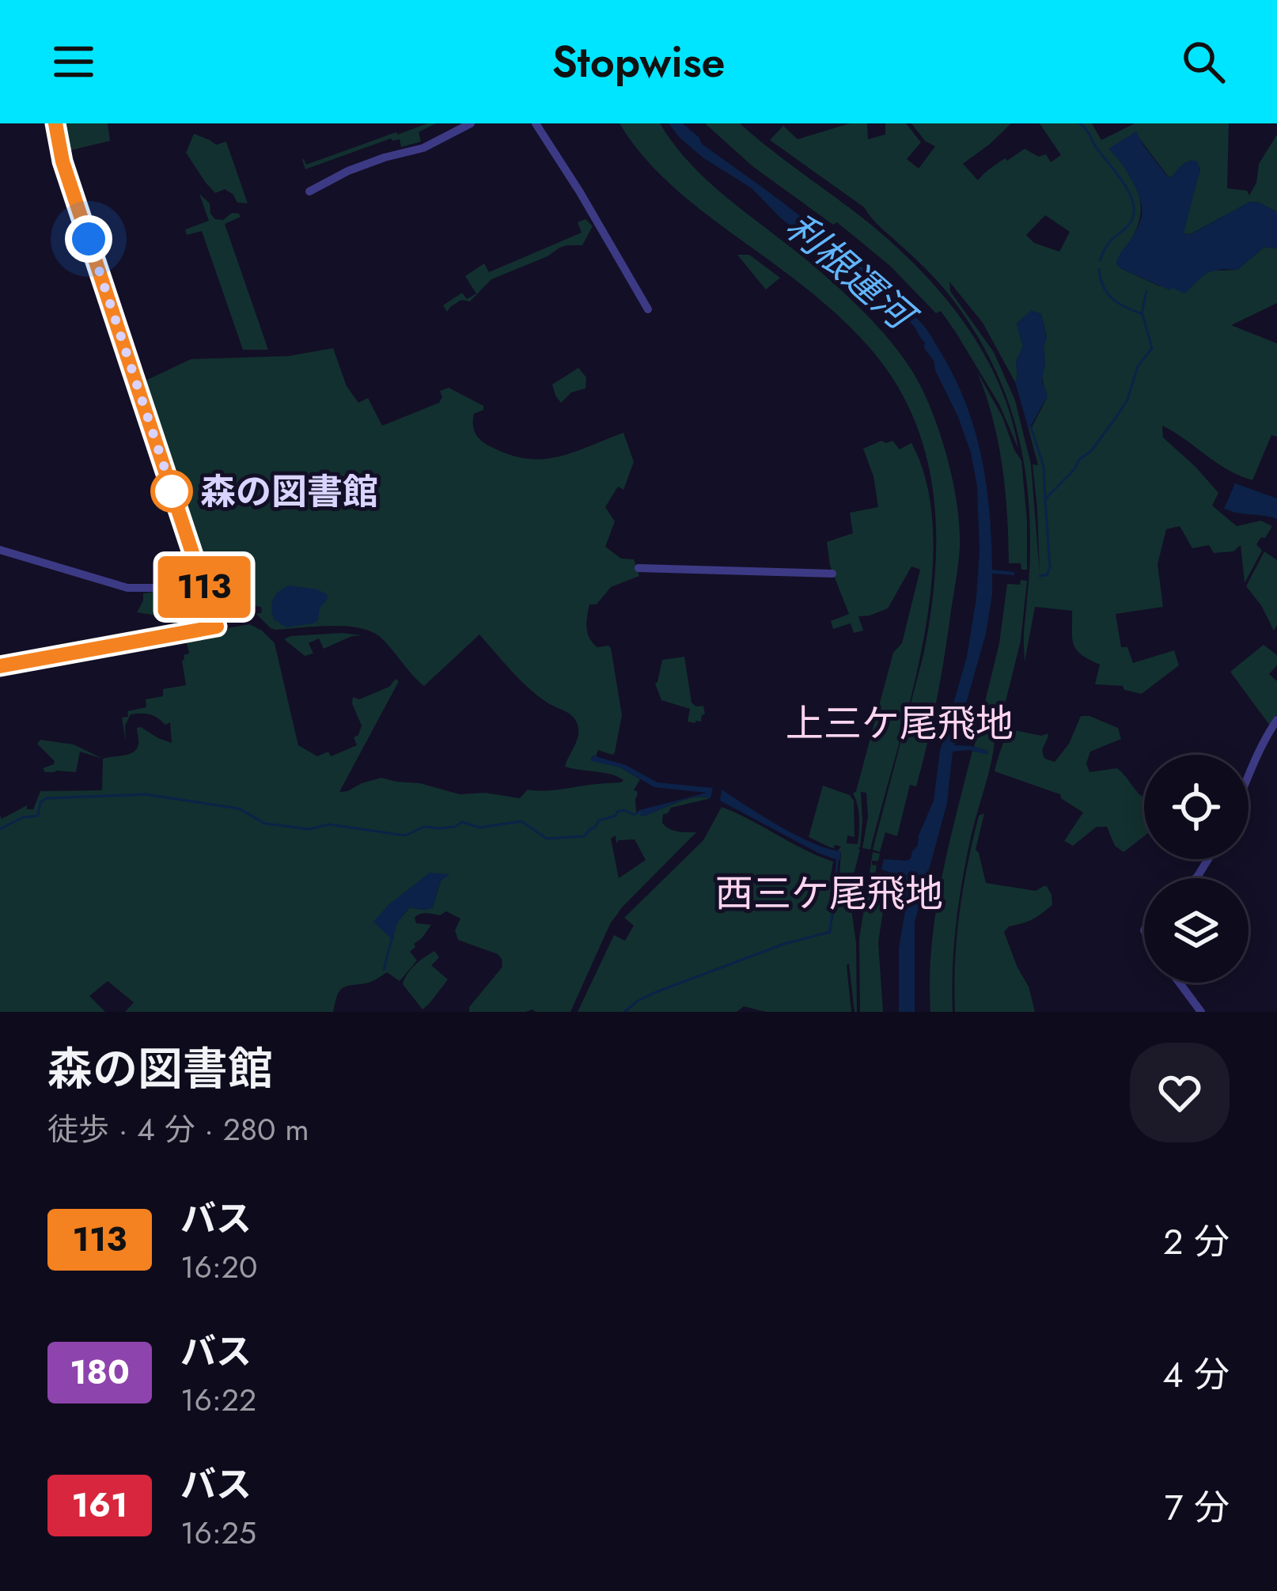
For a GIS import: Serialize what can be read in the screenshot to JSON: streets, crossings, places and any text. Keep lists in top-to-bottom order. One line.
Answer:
{"districts":["上三ケ尾飛地","西三ケ尾飛地"],"water":["利根運河"],"places":["森の図書館"],"lines":["bus line 113"],"page":{"header":"Stopwise","on_map":"113","heading":["森の図書館","徒歩 · 4 分 · 280 m"],"list":[{"mark":"113","name":"バス","note":"16:20","value":"2 分"},{"mark":"180","name":"バス","note":"16:22","value":"4 分"},{"mark":"161","name":"バス","note":"16:25","value":"7 分"}]}}
